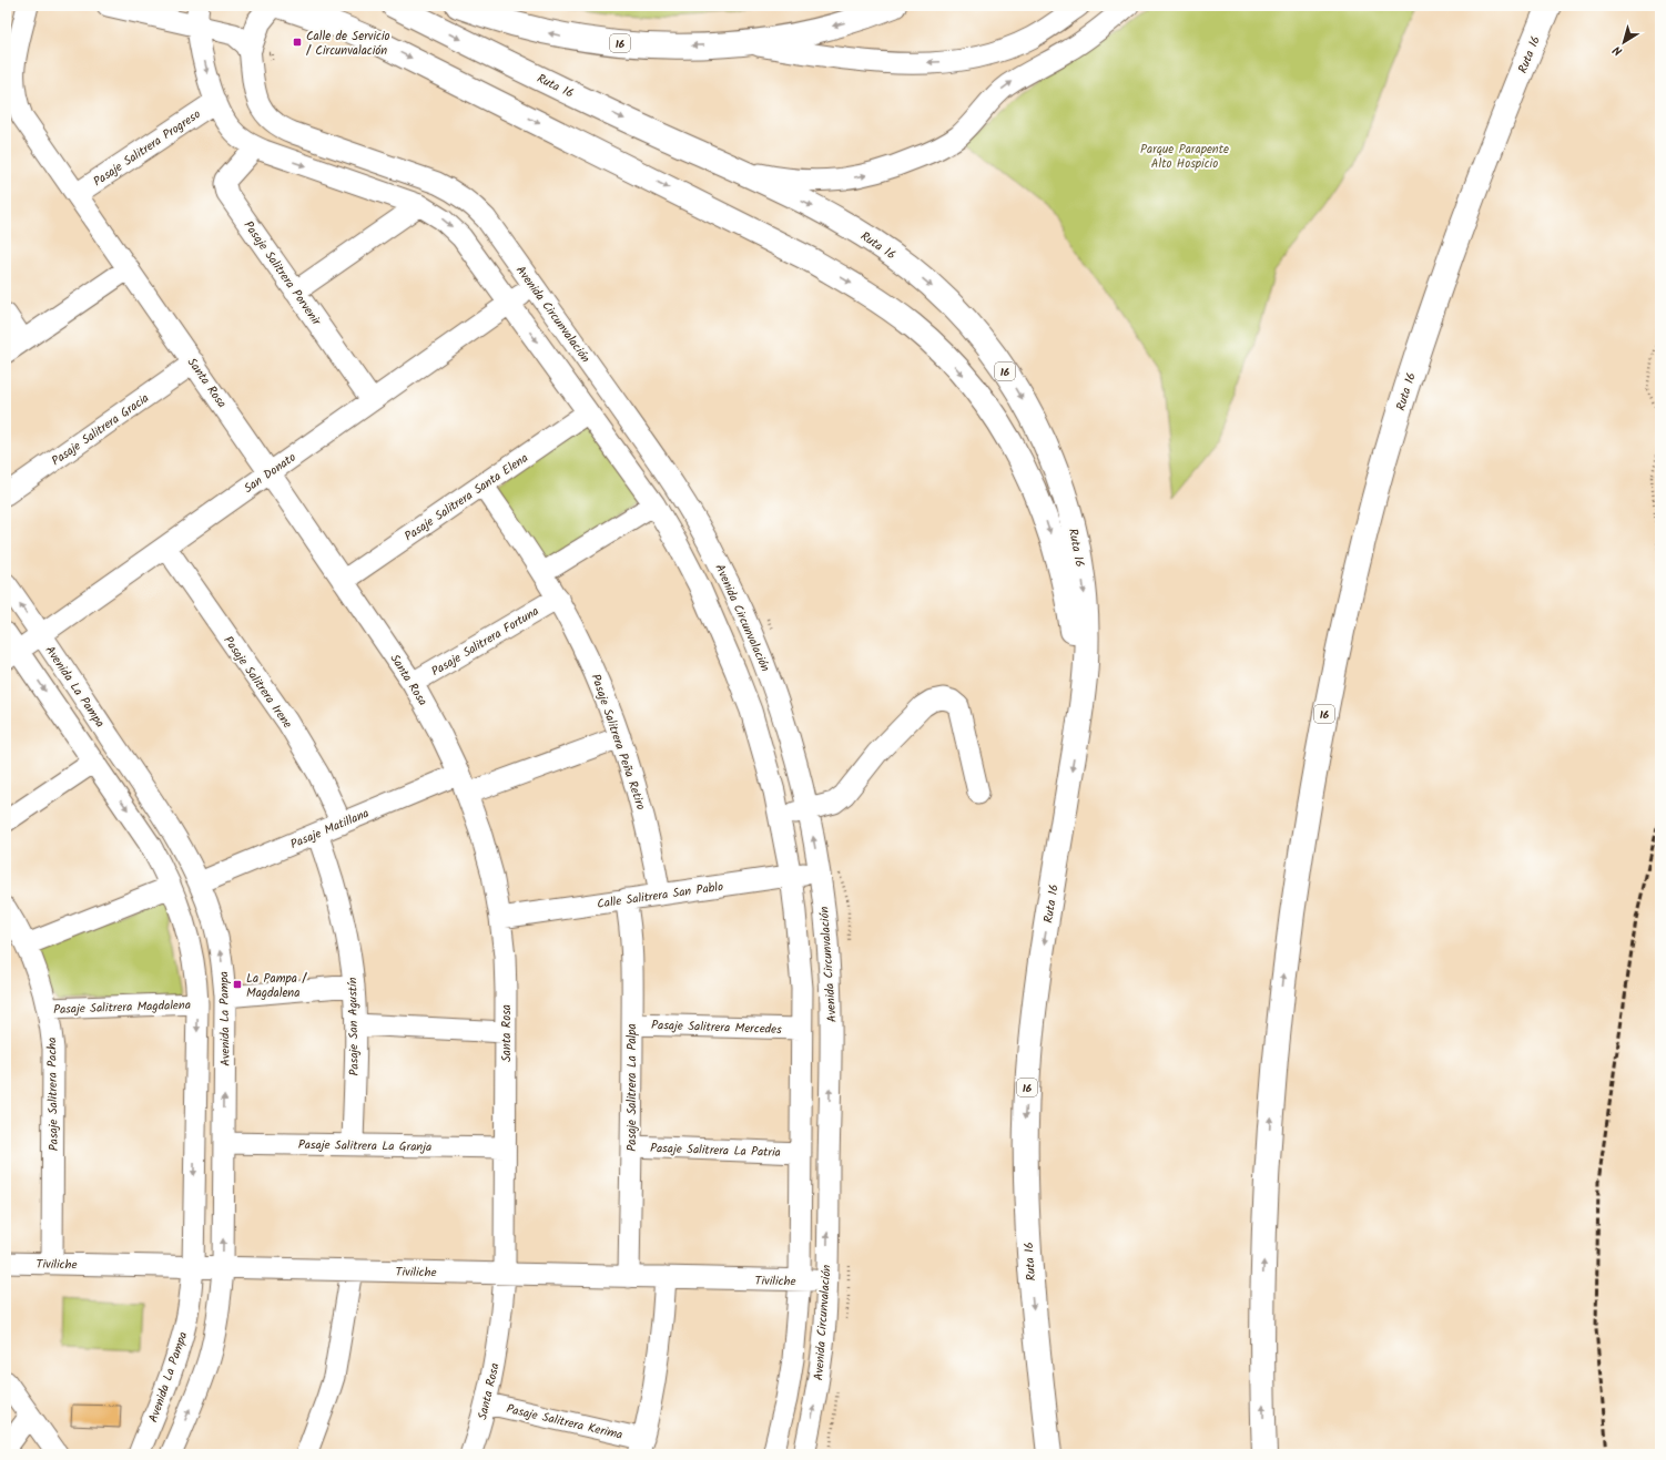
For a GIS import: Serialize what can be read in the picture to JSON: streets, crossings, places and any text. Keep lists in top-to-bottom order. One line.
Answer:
{"streets":{"highway":["16","Ruta 16"],"street":["Pasaje Salitrera Progreso","Pasaje Salitrera Porvenir","Avenida Circunvalación","Santa Rosa","Pasaje Salitrera Gracia","San Donato","Pasaje Salitrera Santa Elena","Pasaje Salitrera Fortuna","Pasaje Salitrera Irene","Avenida La Pampa","Pasaje Salitrera Peña Retiro","Pasaje Matillana","Calle Salitrera San Pablo","Pasaje Salitrera Magdalena","Pasaje San Agustín","Pasaje Salitrera Mercedes","Pasaje Salitrera La Palpa","Pasaje Salitrera Pacha","Pasaje Salitrera La Granja","Pasaje Salitrera La Patria","Tiviliche","Pasaje Salitrera Kerima"]},"crossings":[["Pasaje Salitrera Progreso","Avenida Circunvalación"],["Pasaje Salitrera Progreso","Santa Rosa"],["Pasaje Salitrera Porvenir","Avenida Circunvalación"],["Pasaje Salitrera Porvenir","San Donato"],["Avenida Circunvalación","San Donato"],["Avenida Circunvalación","Pasaje Salitrera Santa Elena"],["Avenida Circunvalación","Calle Salitrera San Pablo"],["Avenida Circunvalación","Pasaje Salitrera Mercedes"],["Avenida Circunvalación","Pasaje Salitrera La Patria"],["Avenida Circunvalación","Tiviliche"],["Santa Rosa","Pasaje Salitrera Gracia"],["Santa Rosa","San Donato"],["Santa Rosa","Pasaje Salitrera Santa Elena"],["Santa Rosa","Pasaje Salitrera Fortuna"],["Santa Rosa","Pasaje Matillana"],["Santa Rosa","Calle Salitrera San Pablo"],["Santa Rosa","Pasaje Salitrera La Granja"],["Santa Rosa","Tiviliche"],["Santa Rosa","Pasaje Salitrera Kerima"],["San Donato","Pasaje Salitrera Irene"],["San Donato","Avenida La Pampa"],["Pasaje Salitrera Santa Elena","Pasaje Salitrera Peña Retiro"],["Pasaje Salitrera Fortuna","Pasaje Salitrera Peña Retiro"],["Pasaje Salitrera Irene","Pasaje Matillana"],["Avenida La Pampa","Pasaje Matillana"],["Avenida La Pampa","Pasaje Salitrera Magdalena"],["Avenida La Pampa","Pasaje Salitrera La Granja"],["Avenida La Pampa","Tiviliche"],["Pasaje Salitrera Peña Retiro","Calle Salitrera San Pablo"],["Pasaje Matillana","Pasaje San Agustín"],["Calle Salitrera San Pablo","Pasaje Salitrera La Palpa"],["Pasaje Salitrera Magdalena","Pasaje Salitrera Pacha"],["Pasaje San Agustín","Pasaje Salitrera La Granja"],["Pasaje Salitrera Mercedes","Pasaje Salitrera La Palpa"],["Pasaje Salitrera La Palpa","Pasaje Salitrera La Patria"],["Pasaje Salitrera La Palpa","Tiviliche"],["Pasaje Salitrera Pacha","Tiviliche"]],"parks":["Parque Parapente Alto Hospicio"],"places":{"transit":["Calle de Servicio / Circunvalación","La Pampa / Magdalena"]},"north":"bottom left"}
